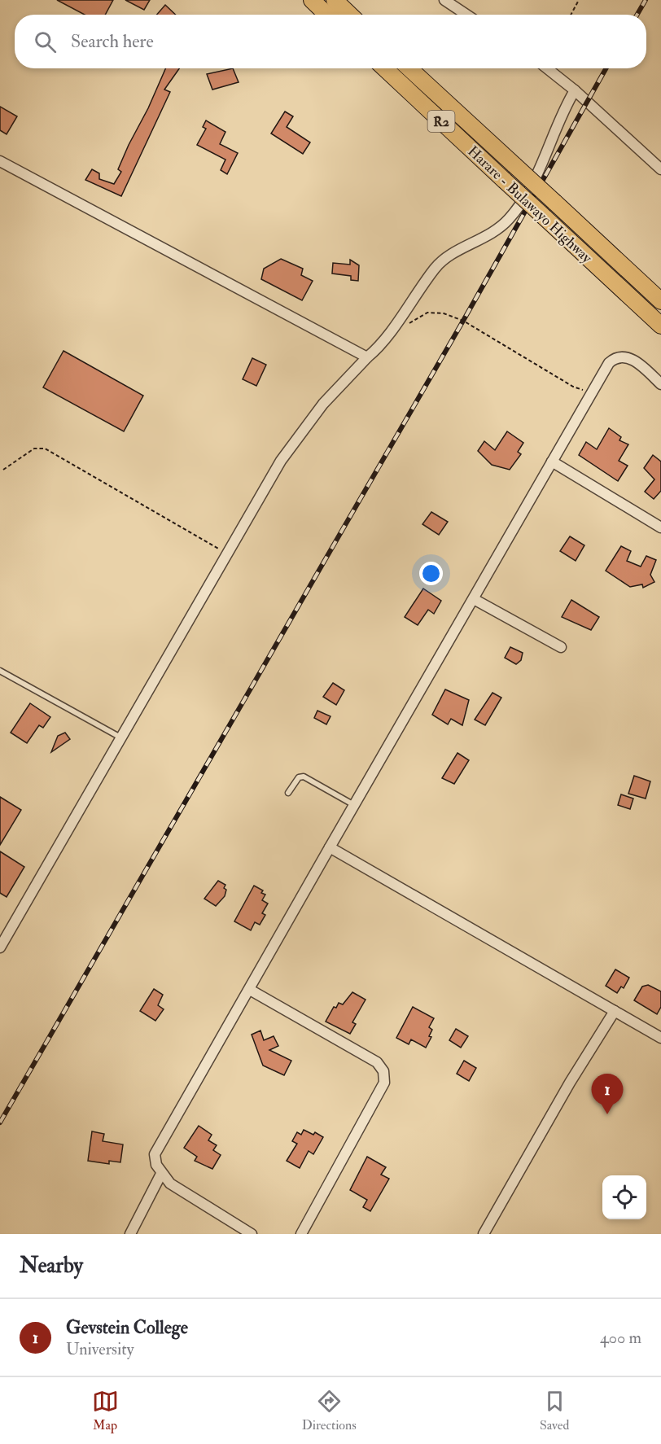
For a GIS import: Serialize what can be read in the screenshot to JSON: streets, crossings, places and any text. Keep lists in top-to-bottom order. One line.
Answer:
{"streets":{"highway":["R2","Harare - Bulawayo Highway"]},"page":{"search":"Search here","pins":"1","heading":"Nearby","list":[{"mark":"1","name":"Gevstein College","note":"University","value":"400 m"}],"nav":["Map","Directions","Saved"]}}
